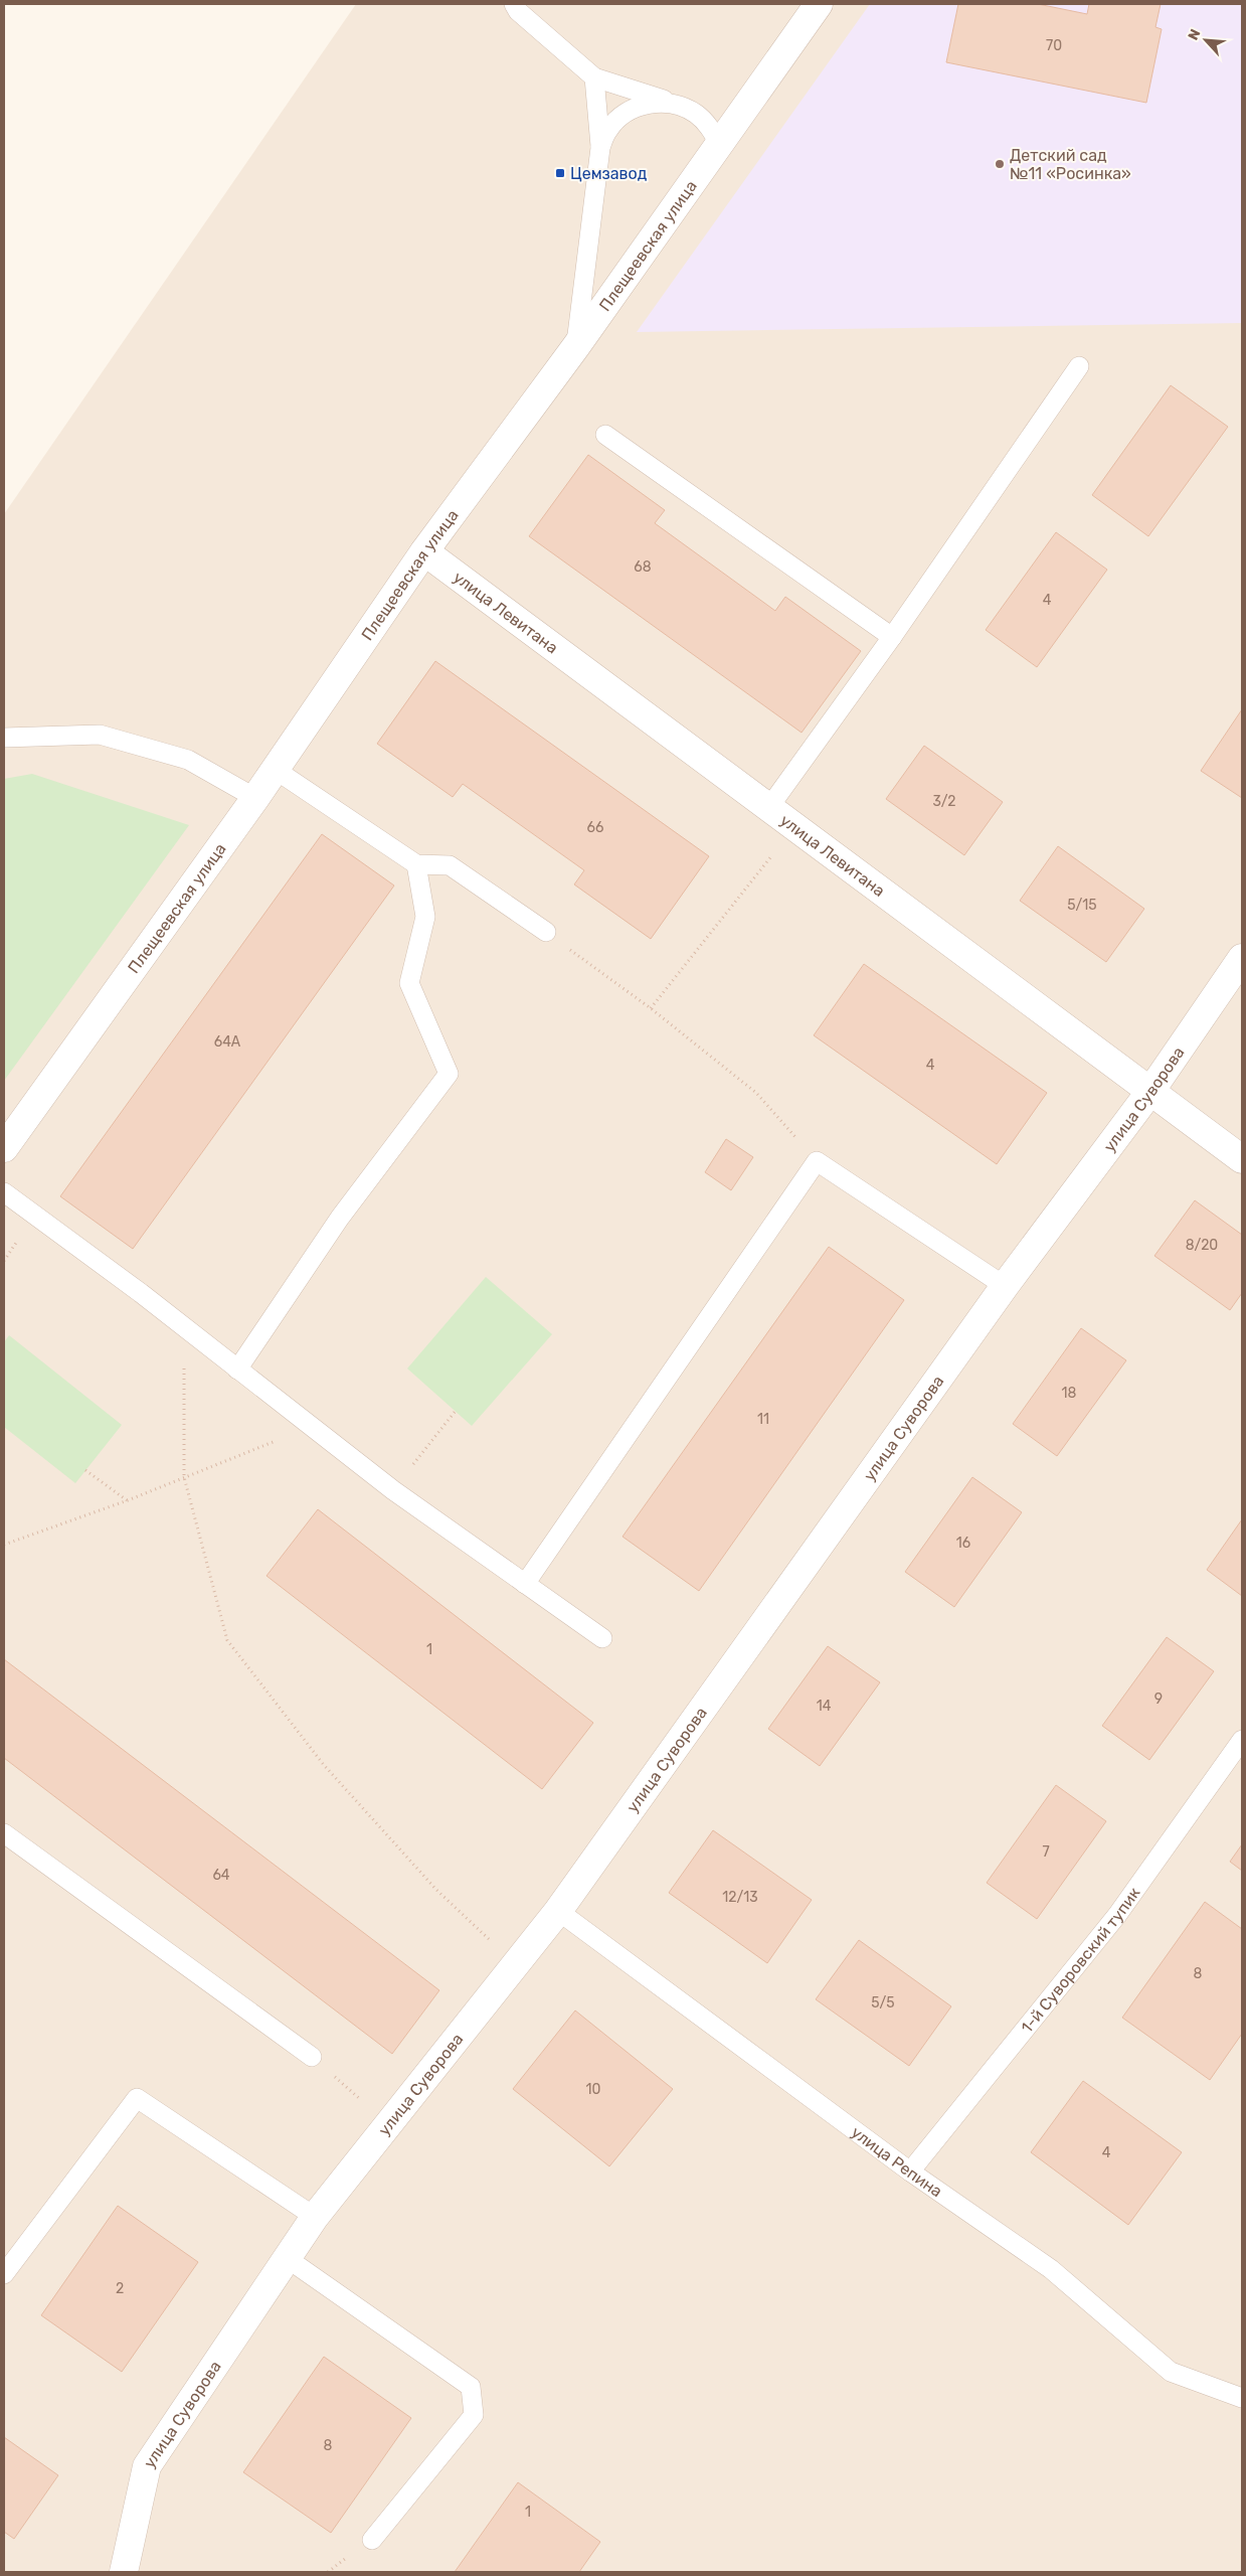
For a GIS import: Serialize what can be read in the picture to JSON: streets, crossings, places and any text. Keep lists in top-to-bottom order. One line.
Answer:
{"streets":{"street":["Плещеевская улица","улица Левитана","улица Суворова"],"lane":["1-й Суворовский тупик","улица Репина"]},"crossings":[["Плещеевская улица","улица Левитана"],["улица Левитана","улица Суворова"],["улица Суворова","улица Репина"],["1-й Суворовский тупик","улица Репина"]],"places":{"other":["Детский сад №11 «Росинка»"],"transit":["Цемзавод"]},"house_numbers":["70","68","4","3/2","66","5/15","64А","4","8/20","18","11","16","1","9","14","7","64","12/13","8","5/5","10","4","2","8","1"],"north":"top left"}
